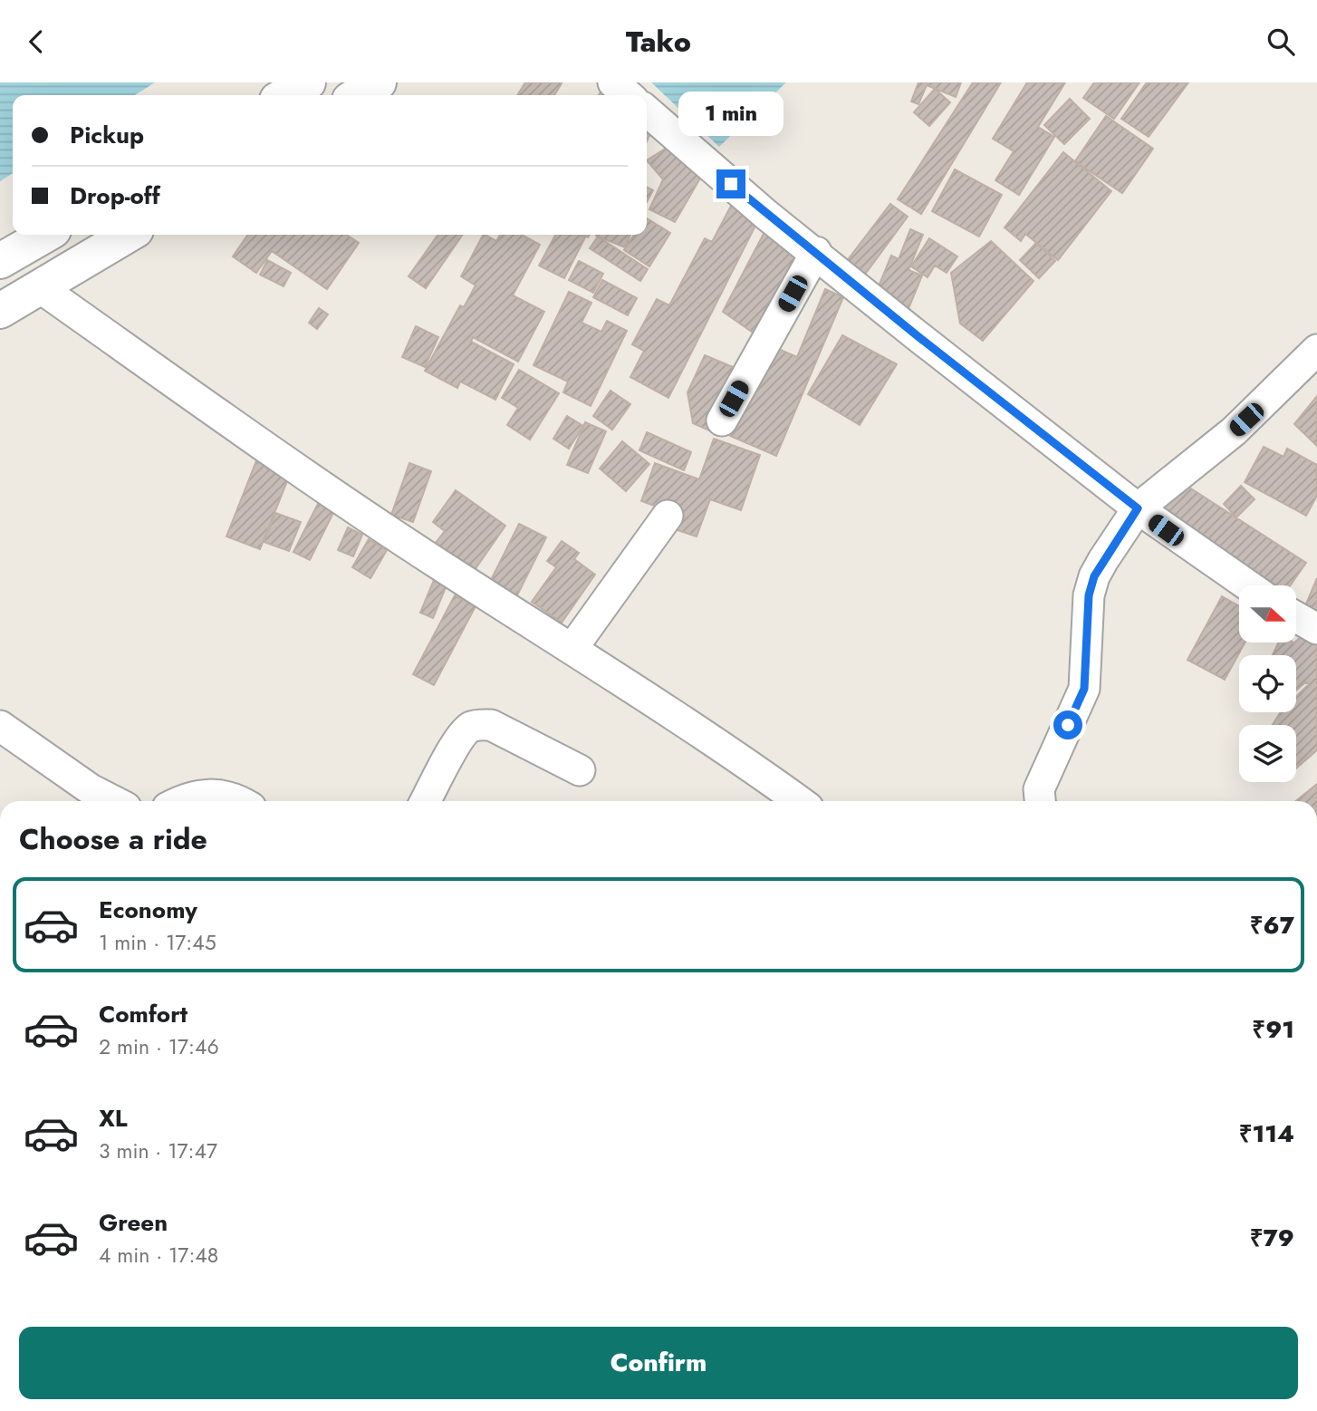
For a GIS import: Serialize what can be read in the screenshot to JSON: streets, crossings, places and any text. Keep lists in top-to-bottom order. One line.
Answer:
{"north":"right","page":{"header":"Tako","bubble":"1 min","banner":["Pickup","Drop-off"],"heading":"Choose a ride","list":[{"name":"Economy","note":"1 min · 17:45","value":"₹67"},{"name":"Comfort","note":"2 min · 17:46","value":"₹91"},{"name":"XL","note":"3 min · 17:47","value":"₹114"},{"name":"Green","note":"4 min · 17:48","value":"₹79"}],"buttons":"Confirm"}}
